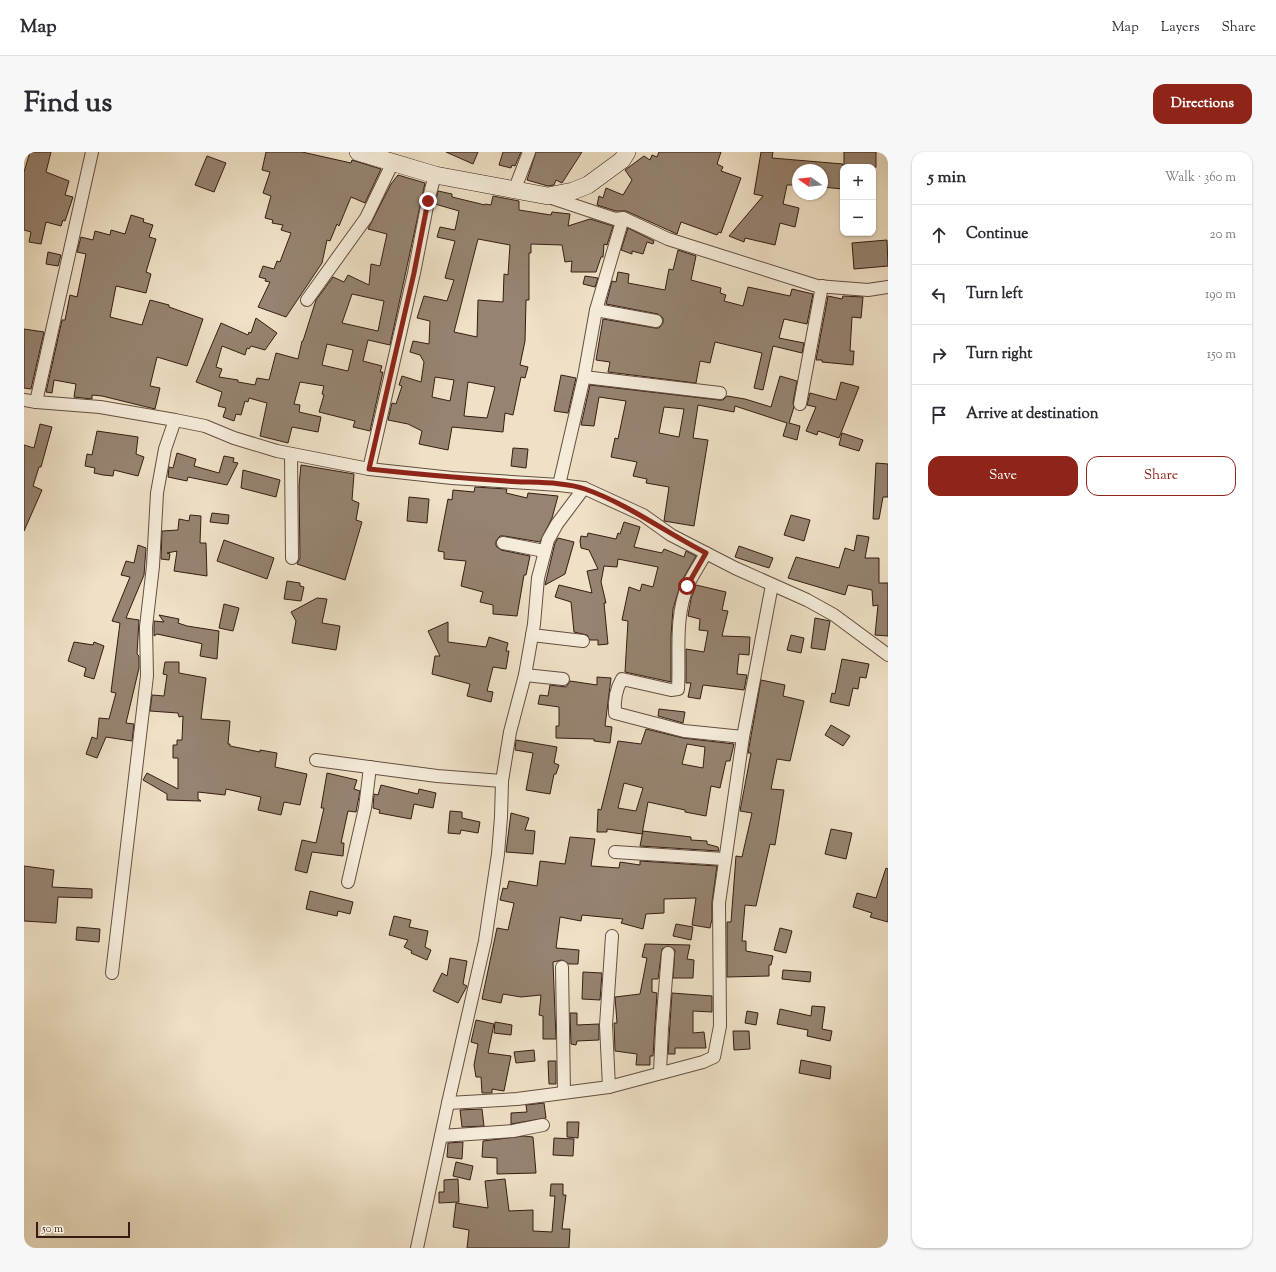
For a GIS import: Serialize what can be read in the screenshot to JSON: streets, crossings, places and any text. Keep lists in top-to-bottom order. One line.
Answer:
{"scale_bar":"50 m","north":"left","page":{"header":"Map","nav":["Map","Layers","Share"],"title":"Find us","buttons":["Directions",["Save","Share"]],"heading":["5 min","Walk · 360 m"],"map_buttons":["+","−"],"list":[["Continue","20 m"],["Turn left","190 m"],["Turn right","150 m"],"Arrive at destination"],"scale":"50 m"}}
